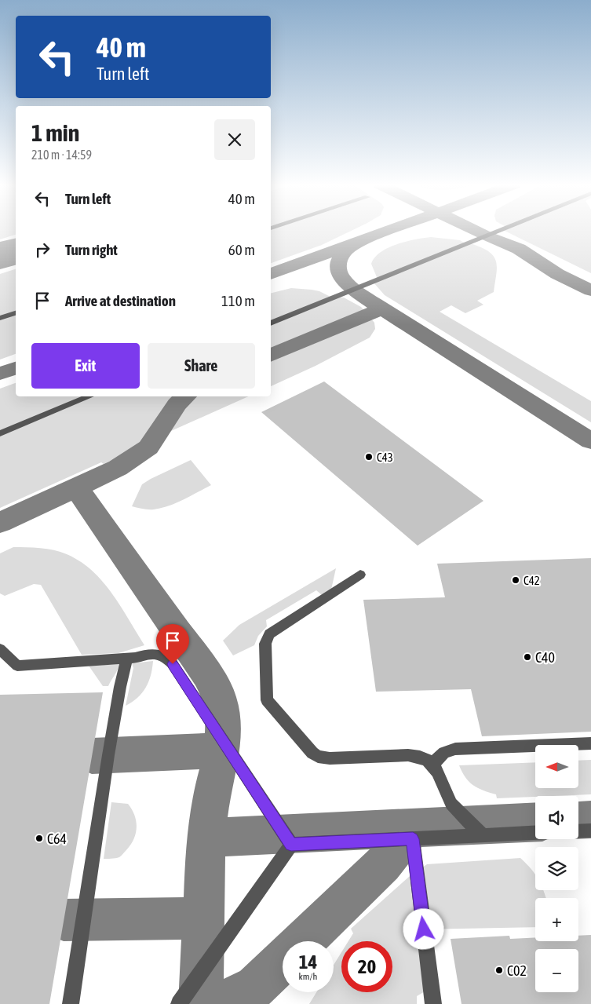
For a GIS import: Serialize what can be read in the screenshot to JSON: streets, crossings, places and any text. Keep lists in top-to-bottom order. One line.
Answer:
{"places":["C43","C42","C40","C64","C02"],"north":"left","page":{"turn":["40 m","Turn left"],"heading":["1 min","210 m · 14:59"],"list":[{"name":"Turn left","value":"40 m"},{"name":"Turn right","value":"60 m"},{"name":"Arrive at destination","value":"110 m"}],"buttons":["Exit","Share"],"map_buttons":["+","−"],"speed":"14 km/h","limit":"20"}}
